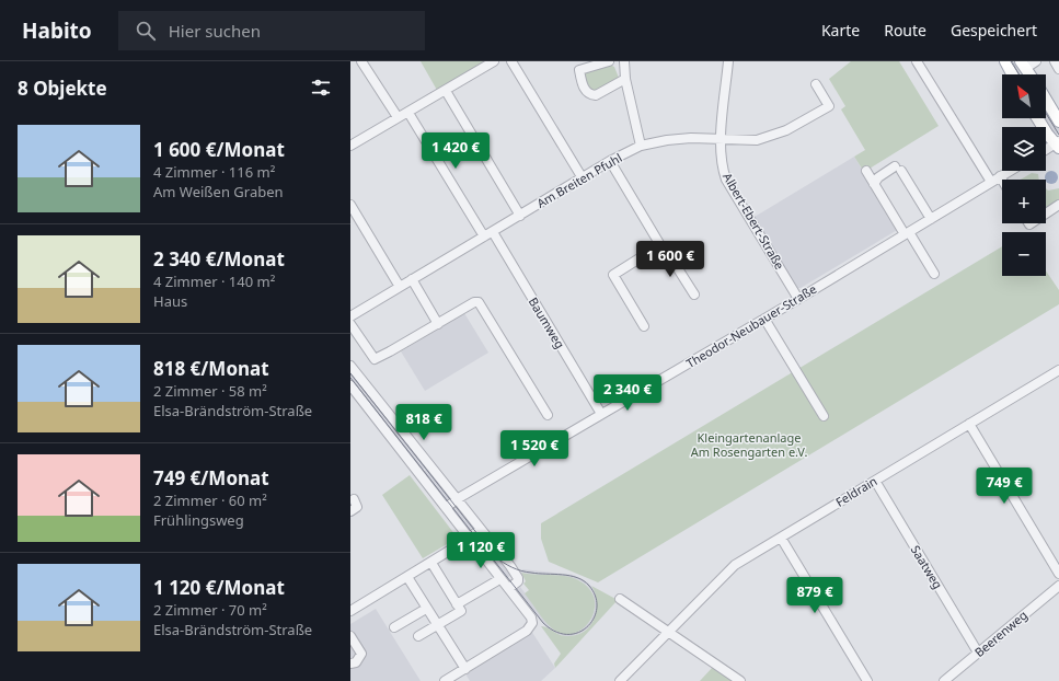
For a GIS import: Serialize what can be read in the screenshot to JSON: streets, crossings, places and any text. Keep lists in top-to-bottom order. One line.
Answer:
{"streets":{"street":["Am Breiten Pfuhl","Albert-Ebert-Straße","Baumweg","Theodor-Neubauer-Straße","Feldrain","Saatweg","Beerenweg"]},"crossings":[["Am Breiten Pfuhl","Albert-Ebert-Straße"],["Am Breiten Pfuhl","Baumweg"],["Albert-Ebert-Straße","Theodor-Neubauer-Straße"],["Baumweg","Theodor-Neubauer-Straße"],["Feldrain","Saatweg"],["Saatweg","Beerenweg"]],"parks":["Kleingartenanlage Am Rosengarten e.V."],"north":"top left","page":{"header":"Habito","search":"Hier suchen","nav":["Karte","Route","Gespeichert"],"heading":"8 Objekte","map_buttons":["+","−"],"list":[{"name":"1 600 €/Monat","note":"4 Zimmer · 116 m² · Am Weißen Graben"},{"name":"2 340 €/Monat","note":"4 Zimmer · 140 m² · Haus"},{"name":"818 €/Monat","note":"2 Zimmer · 58 m² · Elsa-Brändström-Straße"},{"name":"749 €/Monat","note":"2 Zimmer · 60 m² · Frühlingsweg"},{"name":"1 120 €/Monat","note":"2 Zimmer · 70 m² · Elsa-Brändström-Straße"}],"price":["1 420 €","1 600 €","2 340 €","818 €","1 520 €","749 €","1 120 €","879 €"]}}
